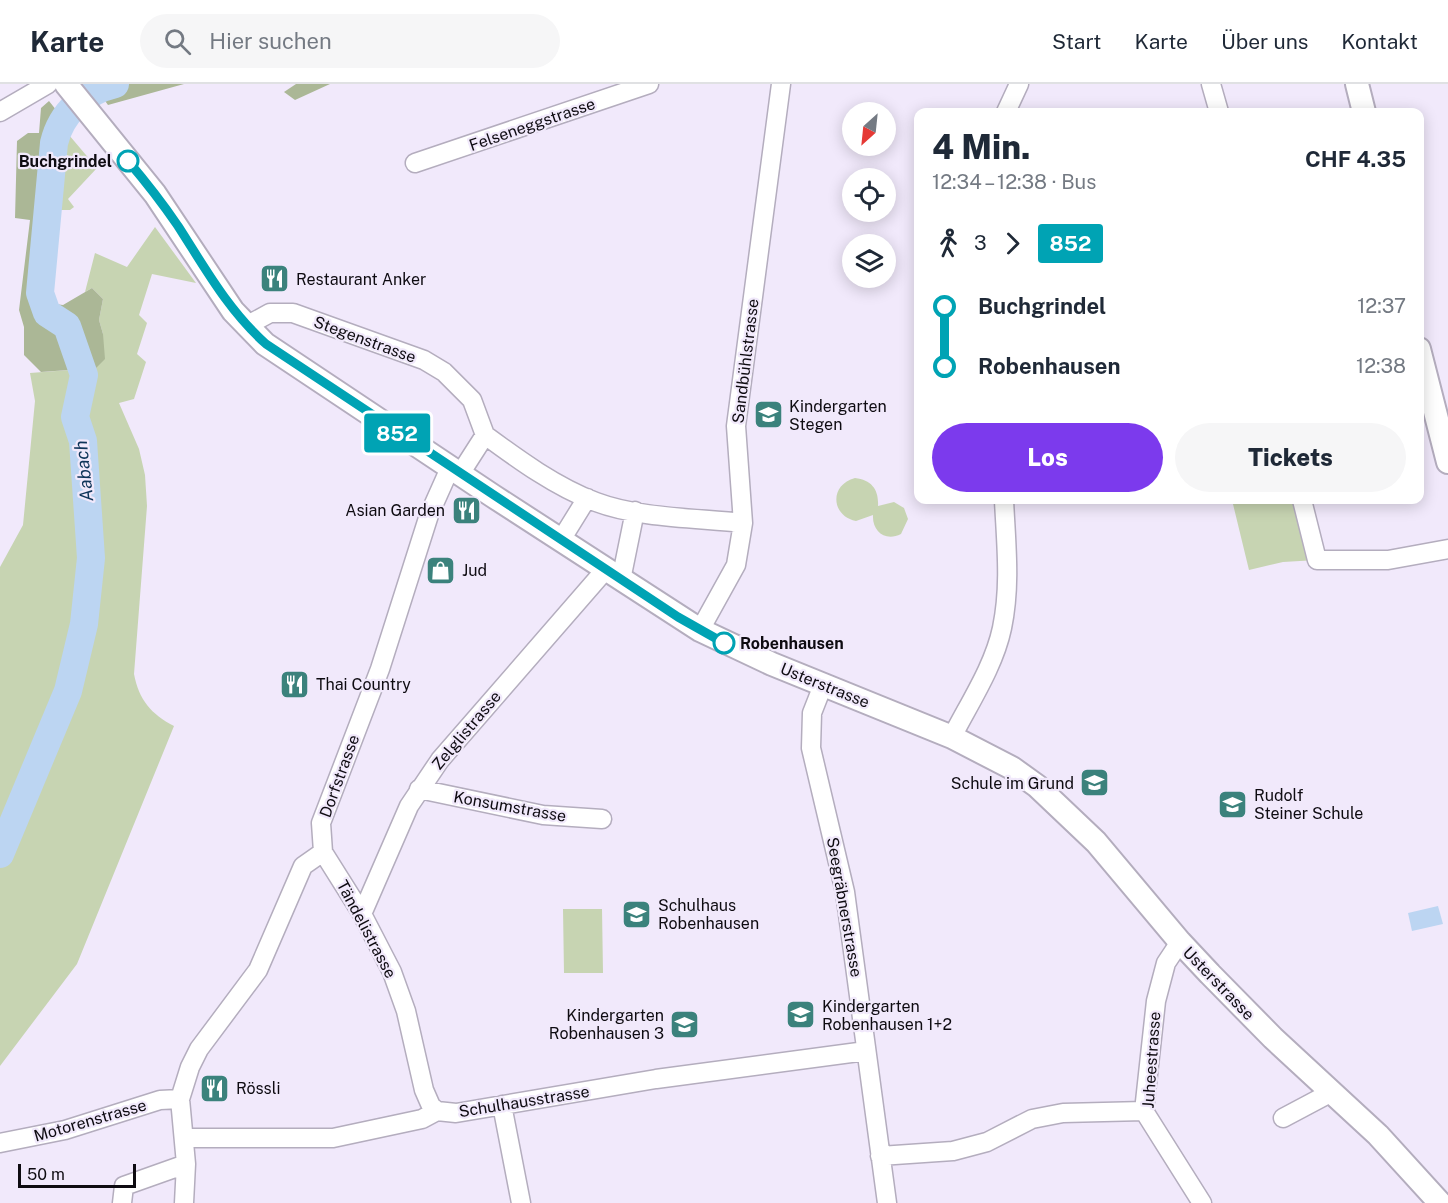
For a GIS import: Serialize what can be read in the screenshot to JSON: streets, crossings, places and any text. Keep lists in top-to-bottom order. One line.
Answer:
{"streets":{"main road":["Usterstrasse"],"street":["Felseneggstrasse","Stegenstrasse","Sandbühlstrasse","Zelglistrasse","Dorfstrasse","Konsumstrasse","Seegräbnerstrasse","Tändelistrasse","Juheestrasse","Schulhausstrasse","Motorenstrasse"]},"crossings":[["Stegenstrasse","Usterstrasse"],["Sandbühlstrasse","Usterstrasse"],["Usterstrasse","Zelglistrasse"],["Usterstrasse","Dorfstrasse"],["Usterstrasse","Seegräbnerstrasse"],["Usterstrasse","Juheestrasse"],["Zelglistrasse","Konsumstrasse"],["Zelglistrasse","Tändelistrasse"],["Dorfstrasse","Tändelistrasse"],["Seegräbnerstrasse","Schulhausstrasse"],["Tändelistrasse","Schulhausstrasse"]],"water":["Aabach"],"places":{"other":["Buchgrindel","Robenhausen"],"restaurant":["Restaurant Anker","Asian Garden","Thai Country","Rössli"],"school or university":["Kindergarten Stegen","Schule im Grund","Rudolf Steiner Schule","Schulhaus Robenhausen","Kindergarten Robenhausen 1+2","Kindergarten Robenhausen 3"],"shop":["Jud"]},"lines":["bus line 852"],"scale_bar":"50 m","north":"bottom left","page":{"header":"Karte","search":"Hier suchen","nav":["Start","Karte","Über uns","Kontakt"],"on_map":"852","heading":["4 Min.","12:34 – 12:38 · Bus","CHF 4.35"],"legs":["3","852"],"list":[{"name":"Buchgrindel","value":"12:37"},{"name":"Robenhausen","value":"12:38"}],"buttons":["Los","Tickets"],"scale":"50 m"}}
